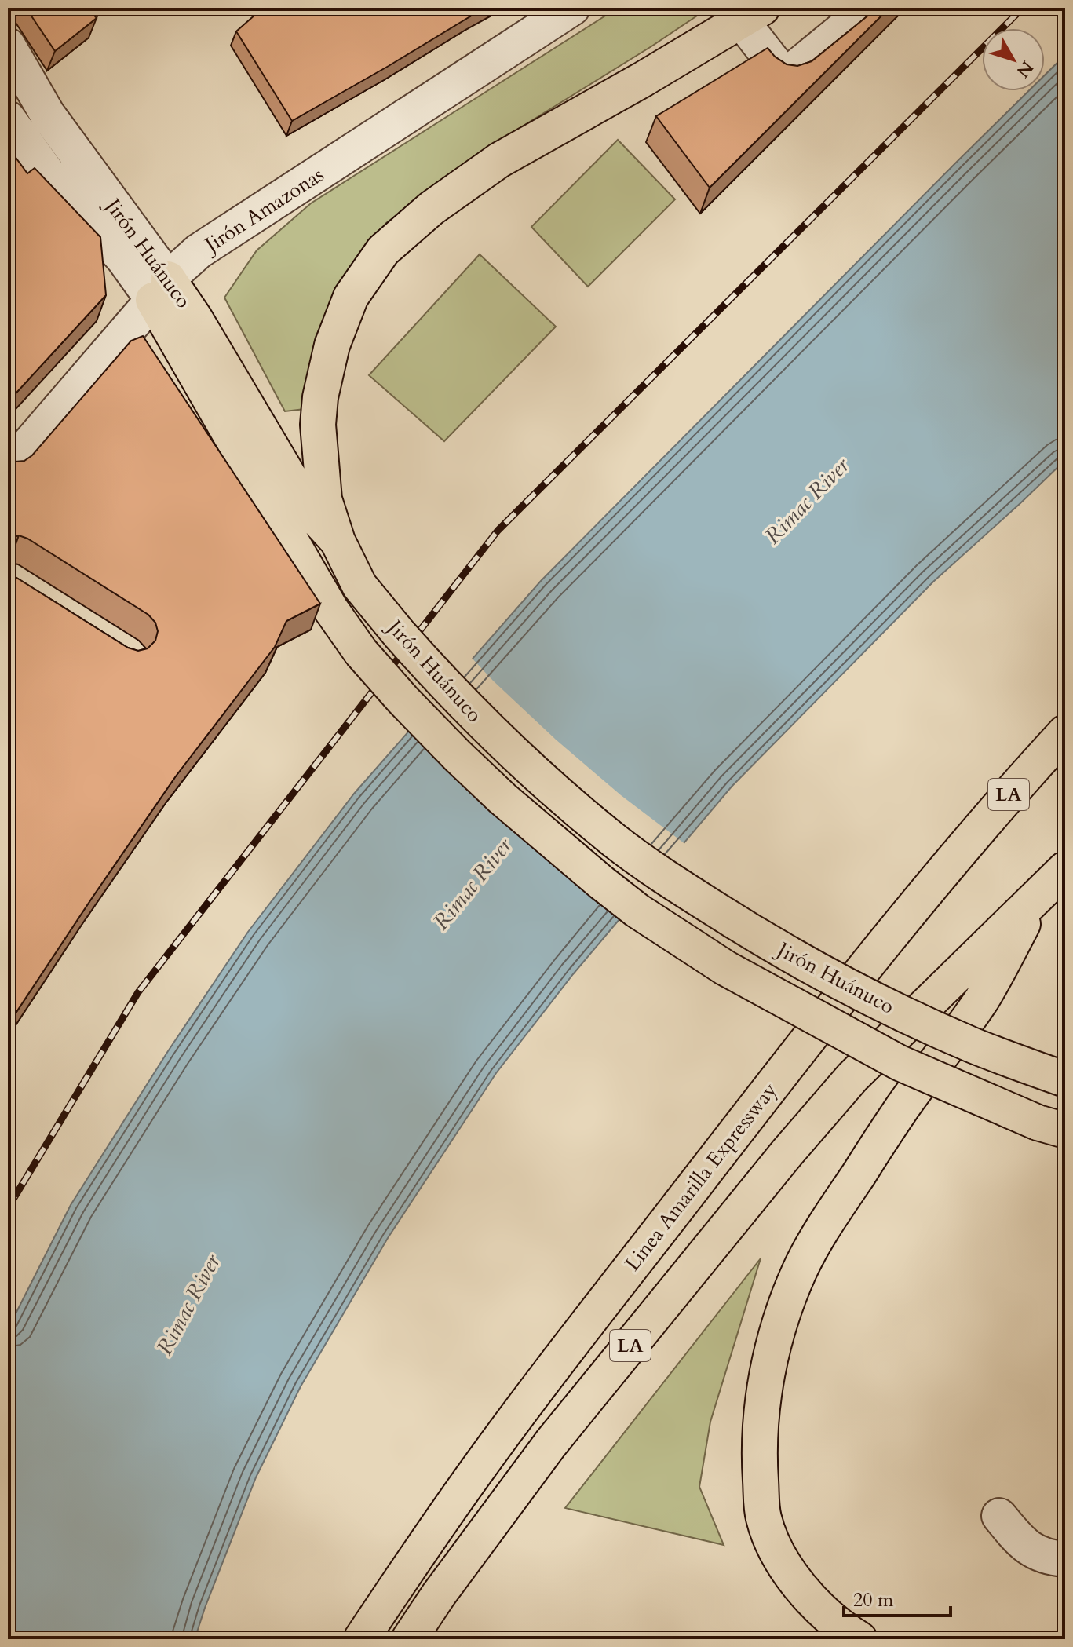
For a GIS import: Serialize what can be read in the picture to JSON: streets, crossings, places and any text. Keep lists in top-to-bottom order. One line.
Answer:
{"streets":{"main road":["Jirón Huánuco","LA","Linea Amarilla Expressway"],"street":["Jirón Amazonas"]},"crossings":[["Jirón Amazonas","Jirón Huánuco"]],"water":["Rimac River"],"scale_bar":"20 m","north":"bottom right"}
